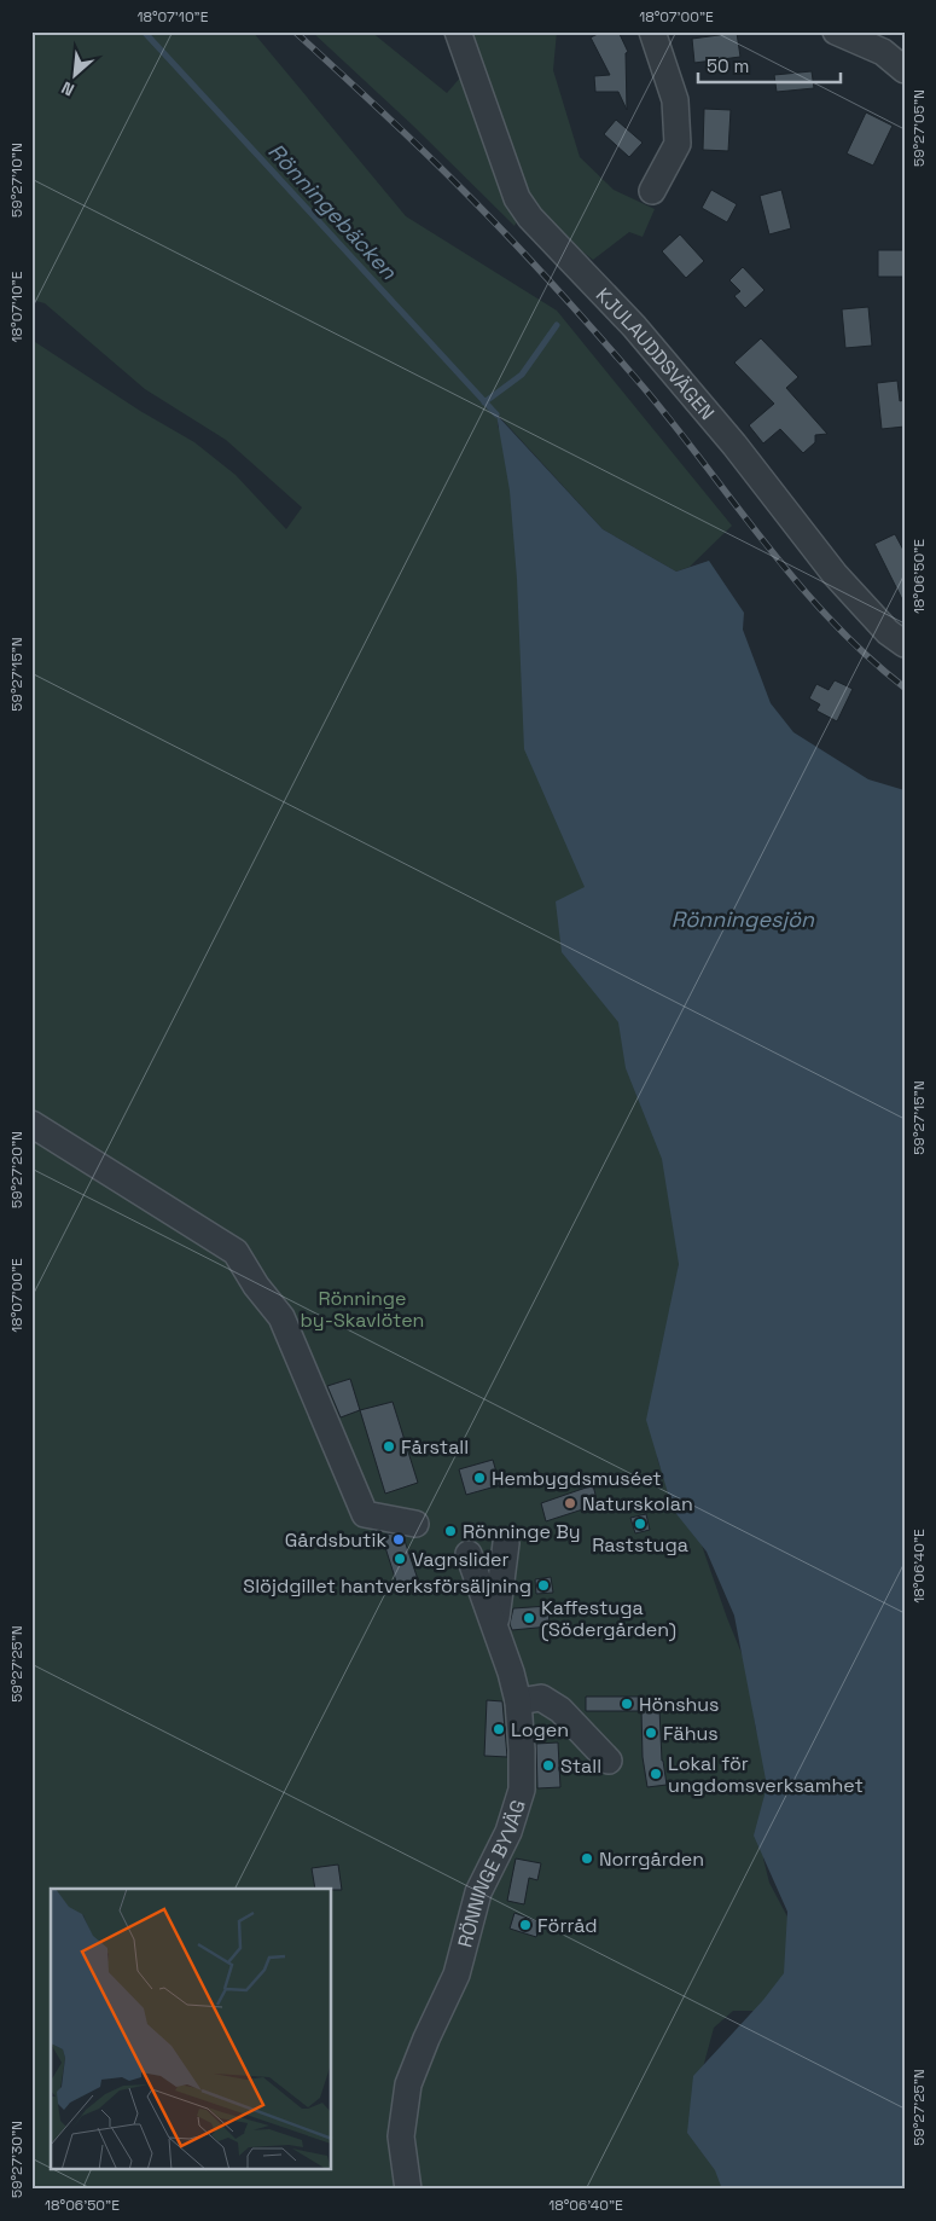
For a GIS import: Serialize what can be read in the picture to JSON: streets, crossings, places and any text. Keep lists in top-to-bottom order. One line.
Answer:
{"streets":{"street":["KJULAUDDSVÄGEN","RÖNNINGE BYVÄG"]},"water":["Rönningebäcken","Rönningesjön"],"parks":["Rönninge by-Skavlöten"],"places":["Fårstall","Hembygdsmuséet","Naturskolan","Raststuga","Rönninge By","Gårdsbutik","Vagnslider","Slöjdgillet hantverksförsäljning","Kaffestuga (Södergården)","Hönshus","Logen","Fähus","Stall","Lokal för ungdomsverksamhet","Norrgården","Förråd"],"scale_bar":"50 m","north":"bottom left","coordinates":["18°07'10\"E","18°07'00\"E","59°27'05\"N","59°27'10\"N","18°06'50\"E","59°27'15\"N","59°27'20\"N","18°06'40\"E","59°27'25\"N","59°27'30\"N"]}
